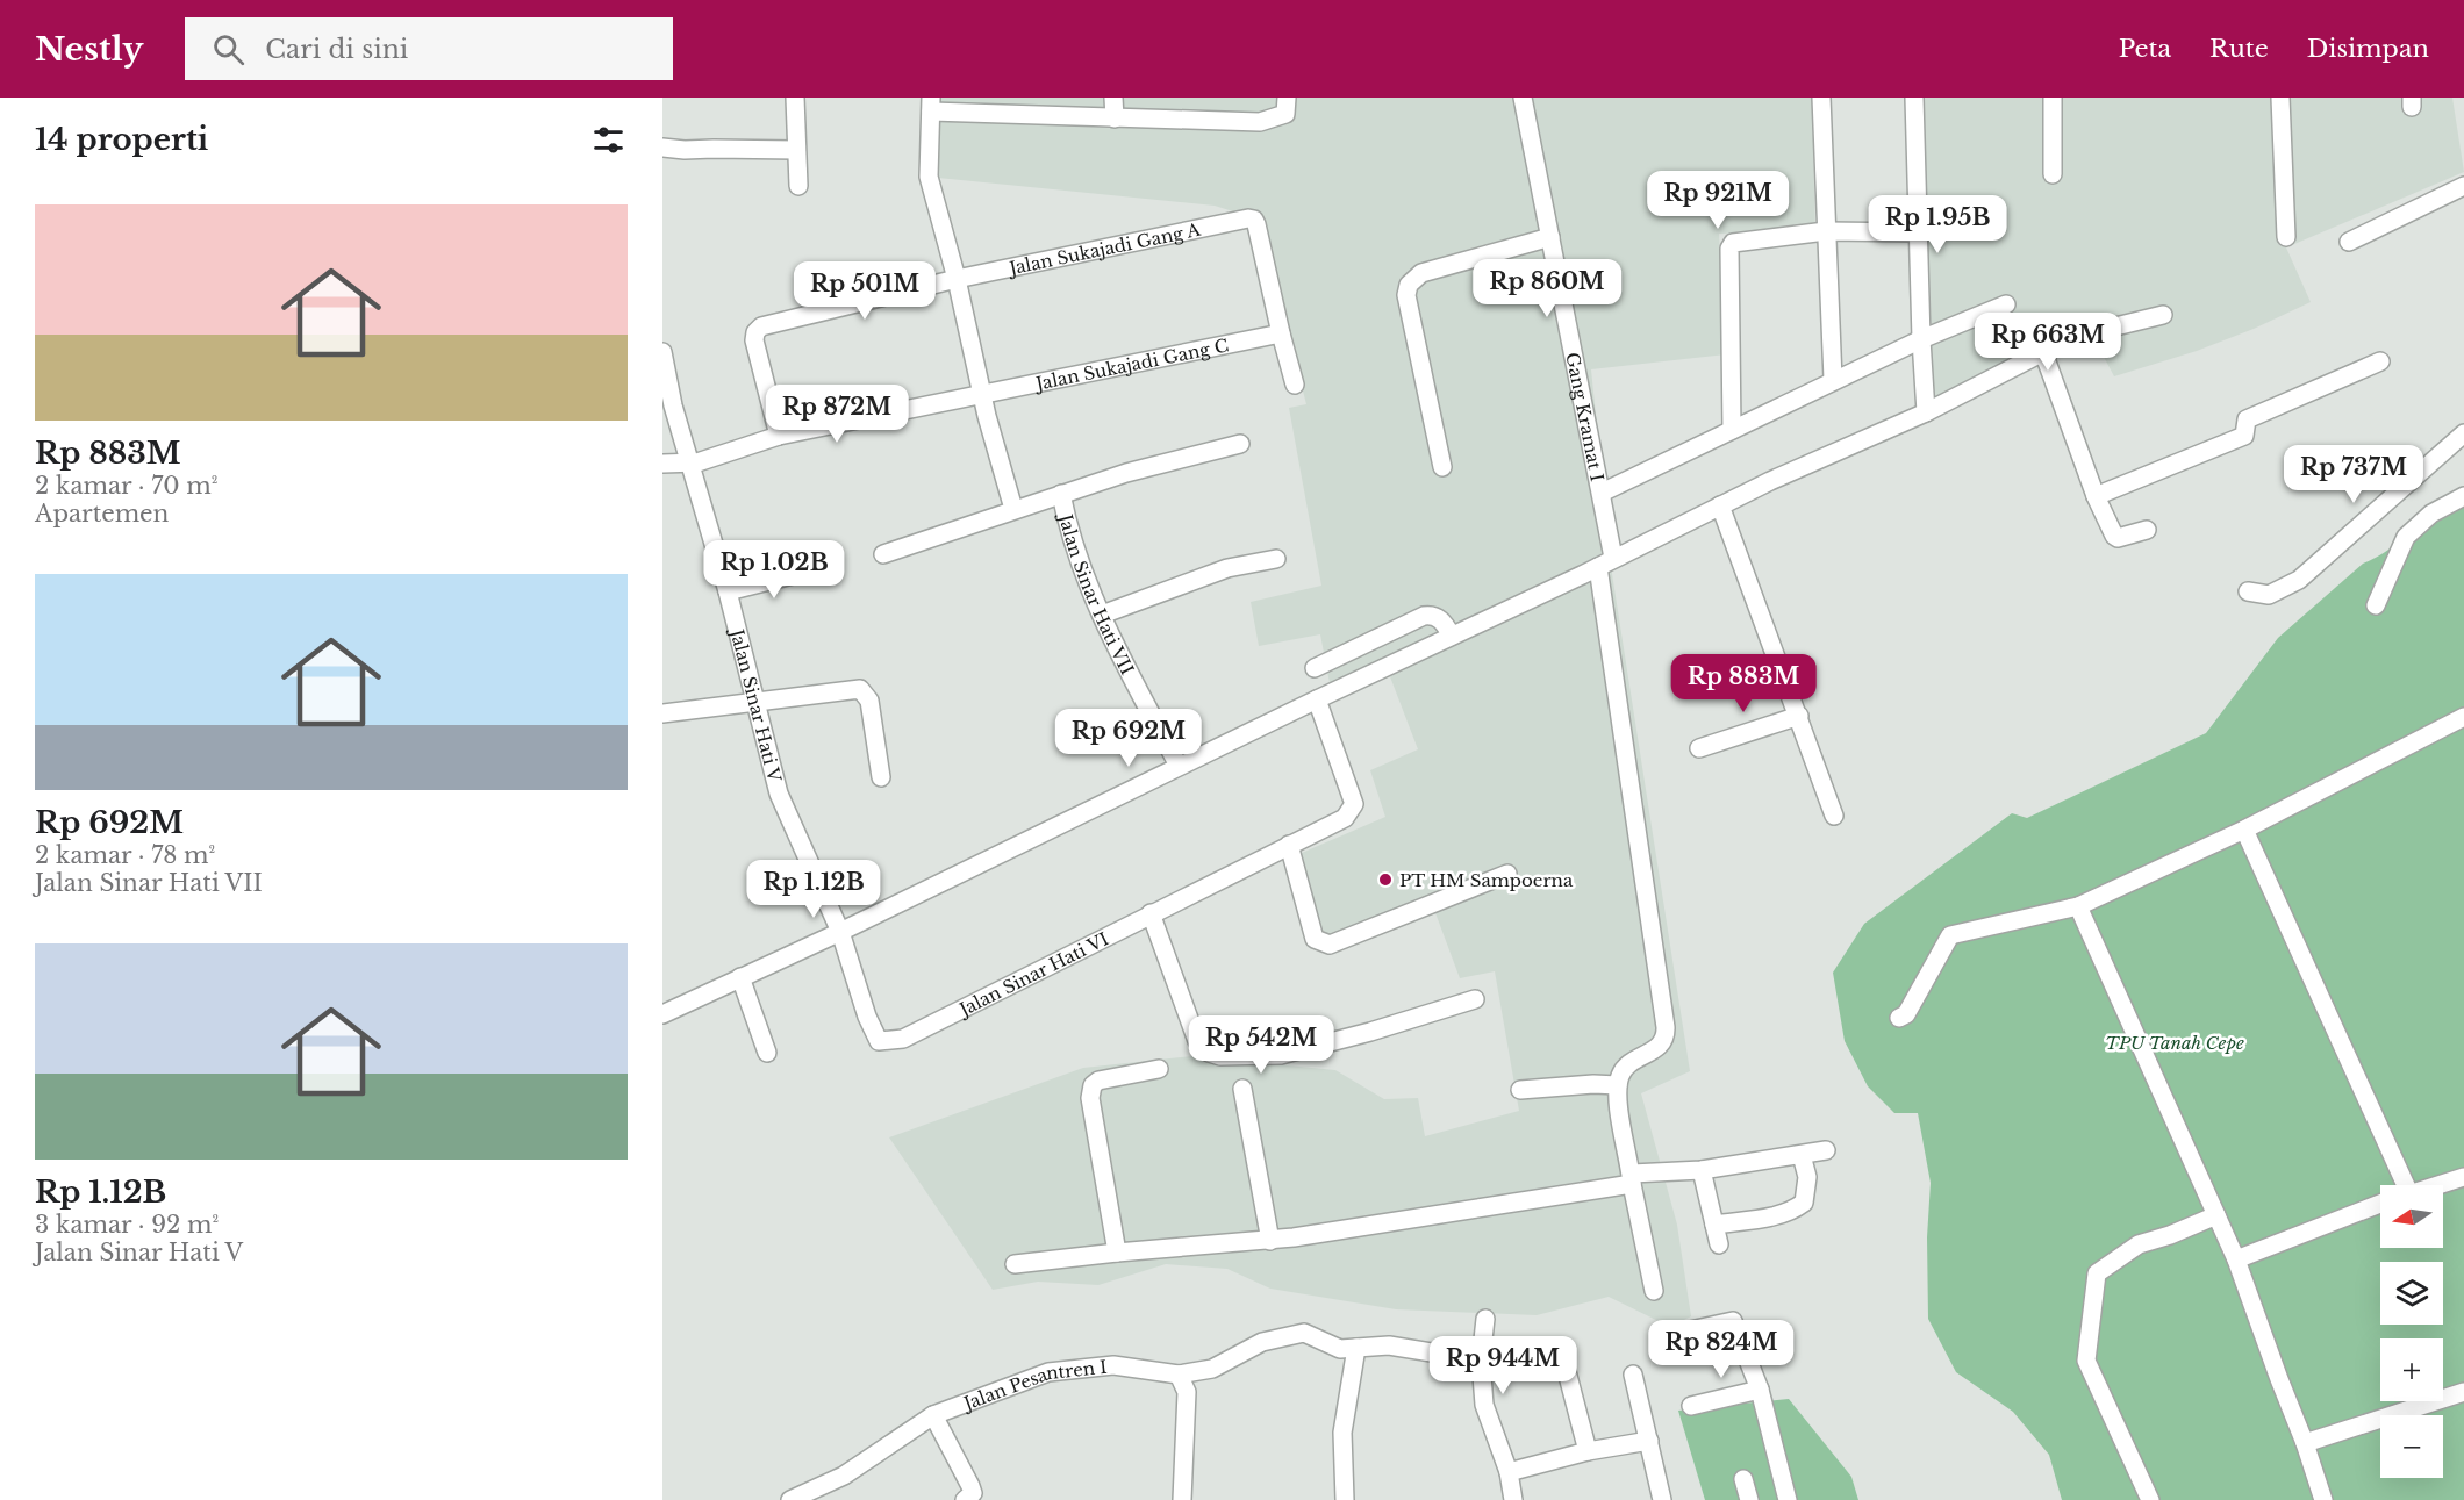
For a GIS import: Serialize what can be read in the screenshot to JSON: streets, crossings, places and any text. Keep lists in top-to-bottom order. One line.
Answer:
{"streets":{"street":["Jalan Sukajadi Gang A","Jalan Sukajadi Gang C","Gang Kramat I","Jalan Sinar Hati VII","Jalan Sinar Hati V","Jalan Sinar Hati VI","Jalan Pesantren I"]},"crossings":[["Jalan Sukajadi Gang A","Jalan Sukajadi Gang C"],["Jalan Sukajadi Gang C","Jalan Sinar Hati V"],["Jalan Sinar Hati V","Jalan Sinar Hati VI"]],"parks":["TPU Tanah Cepe"],"places":["PT HM Sampoerna"],"north":"left","page":{"header":"Nestly","search":"Cari di sini","nav":["Peta","Rute","Disimpan"],"heading":"14 properti","price":["Rp 921M","Rp 1.95B","Rp 860M","Rp 501M","Rp 663M","Rp 872M","Rp 737M","Rp 1.02B","Rp 883M","Rp 692M","Rp 1.12B","Rp 542M","Rp 824M","Rp 944M"],"list":[{"name":"Rp 883M","note":"2 kamar · 70 m² · Apartemen"},{"name":"Rp 692M","note":"2 kamar · 78 m² · Jalan Sinar Hati VII"},{"name":"Rp 1.12B","note":"3 kamar · 92 m² · Jalan Sinar Hati V"}],"map_buttons":["+","−"]}}
